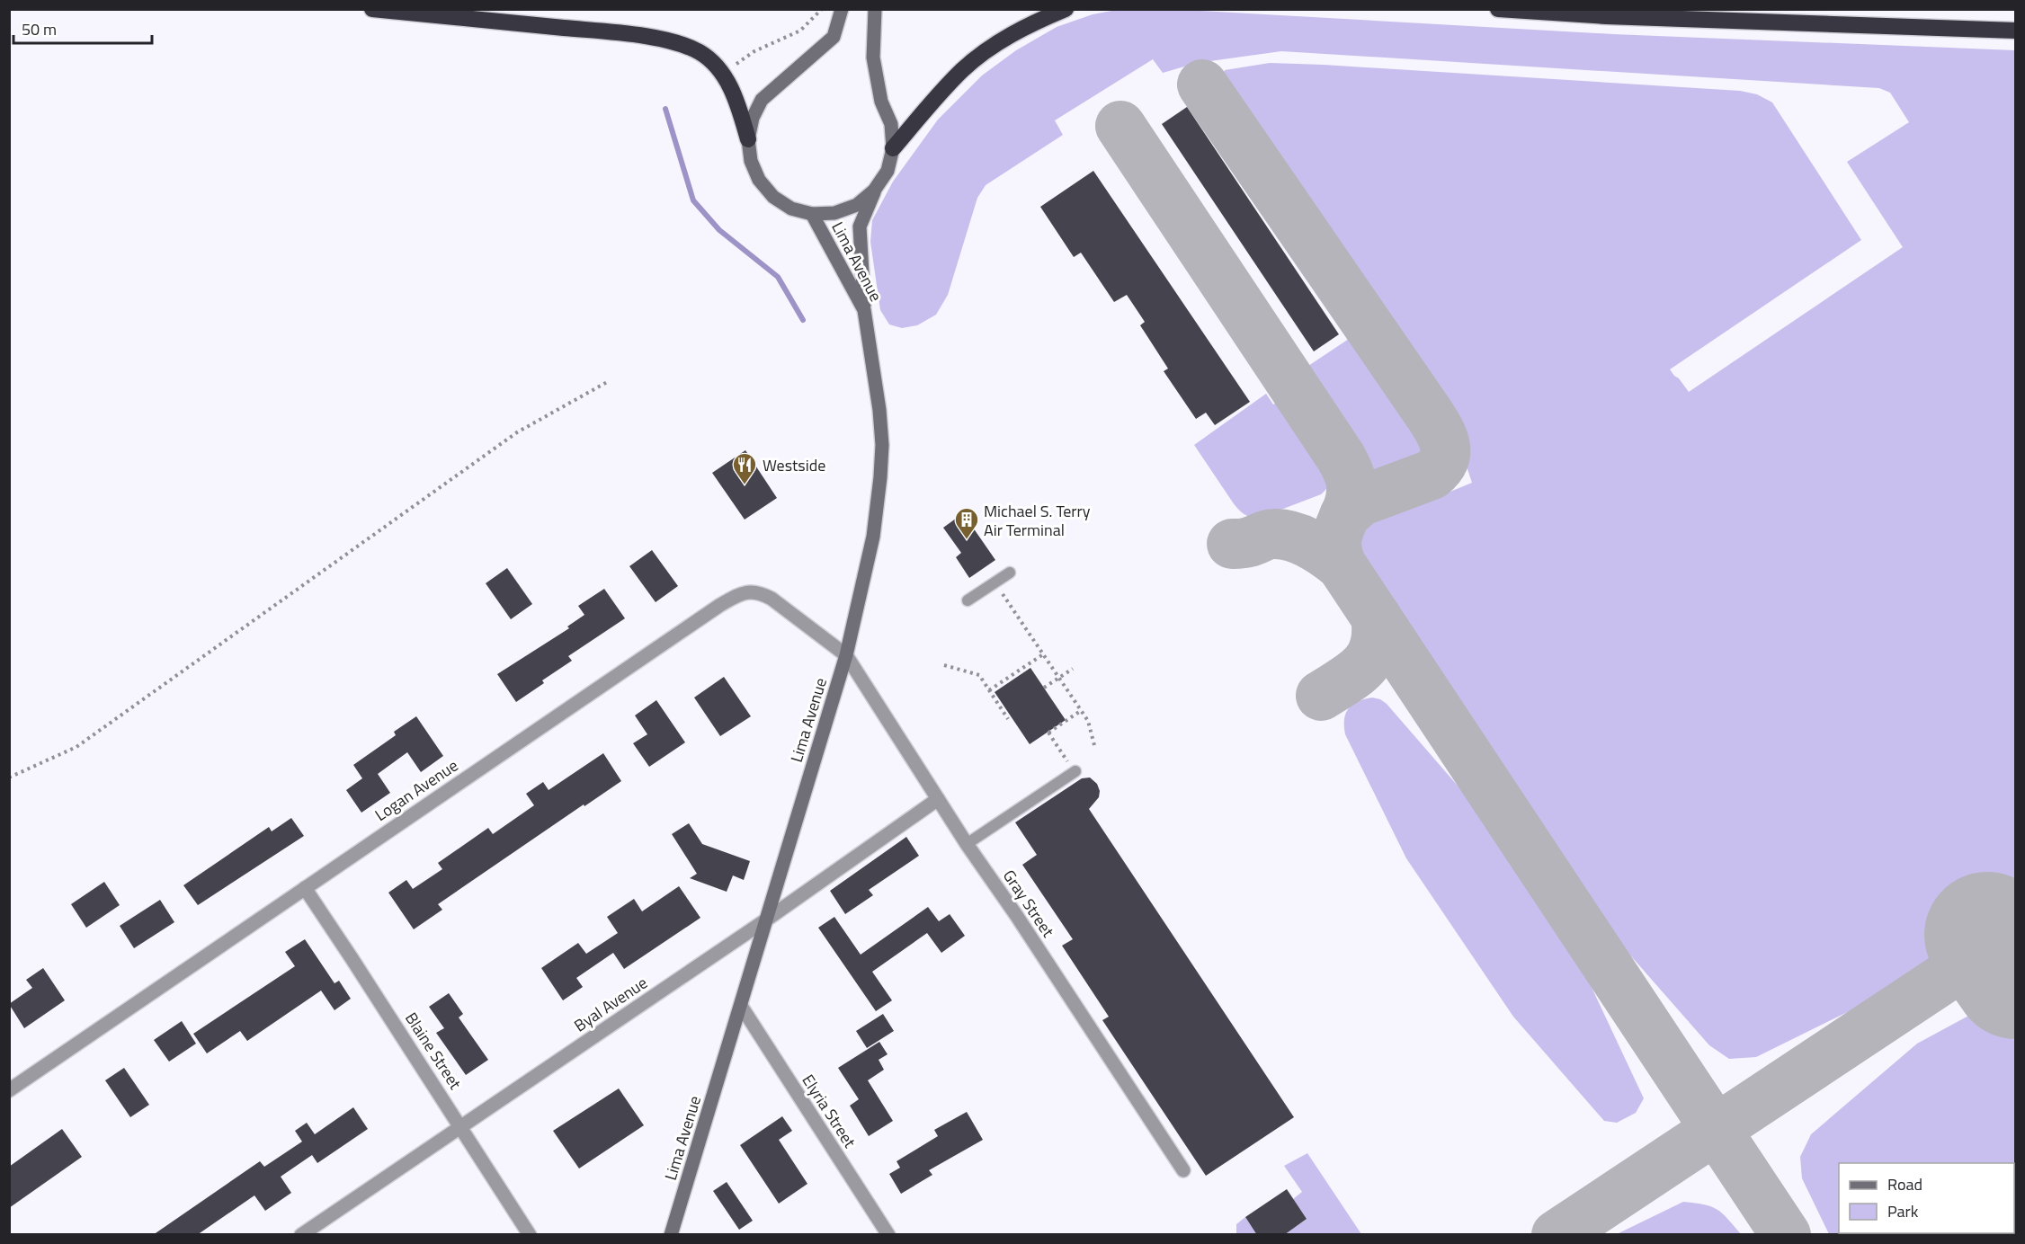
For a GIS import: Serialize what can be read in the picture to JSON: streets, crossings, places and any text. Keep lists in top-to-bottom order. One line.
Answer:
{"streets":{"street":["Lima Avenue","Logan Avenue","Gray Street","Byal Avenue","Blaine Street","Elyria Street"]},"crossings":[["Lima Avenue","Logan Avenue"],["Lima Avenue","Gray Street"],["Lima Avenue","Byal Avenue"],["Lima Avenue","Elyria Street"],["Logan Avenue","Gray Street"],["Logan Avenue","Blaine Street"],["Gray Street","Byal Avenue"],["Byal Avenue","Blaine Street"]],"places":{"restaurant":["Westside"],"building":["Michael S. Terry Air Terminal"]},"legend":["Road","Park"],"scale_bar":"50 m"}
